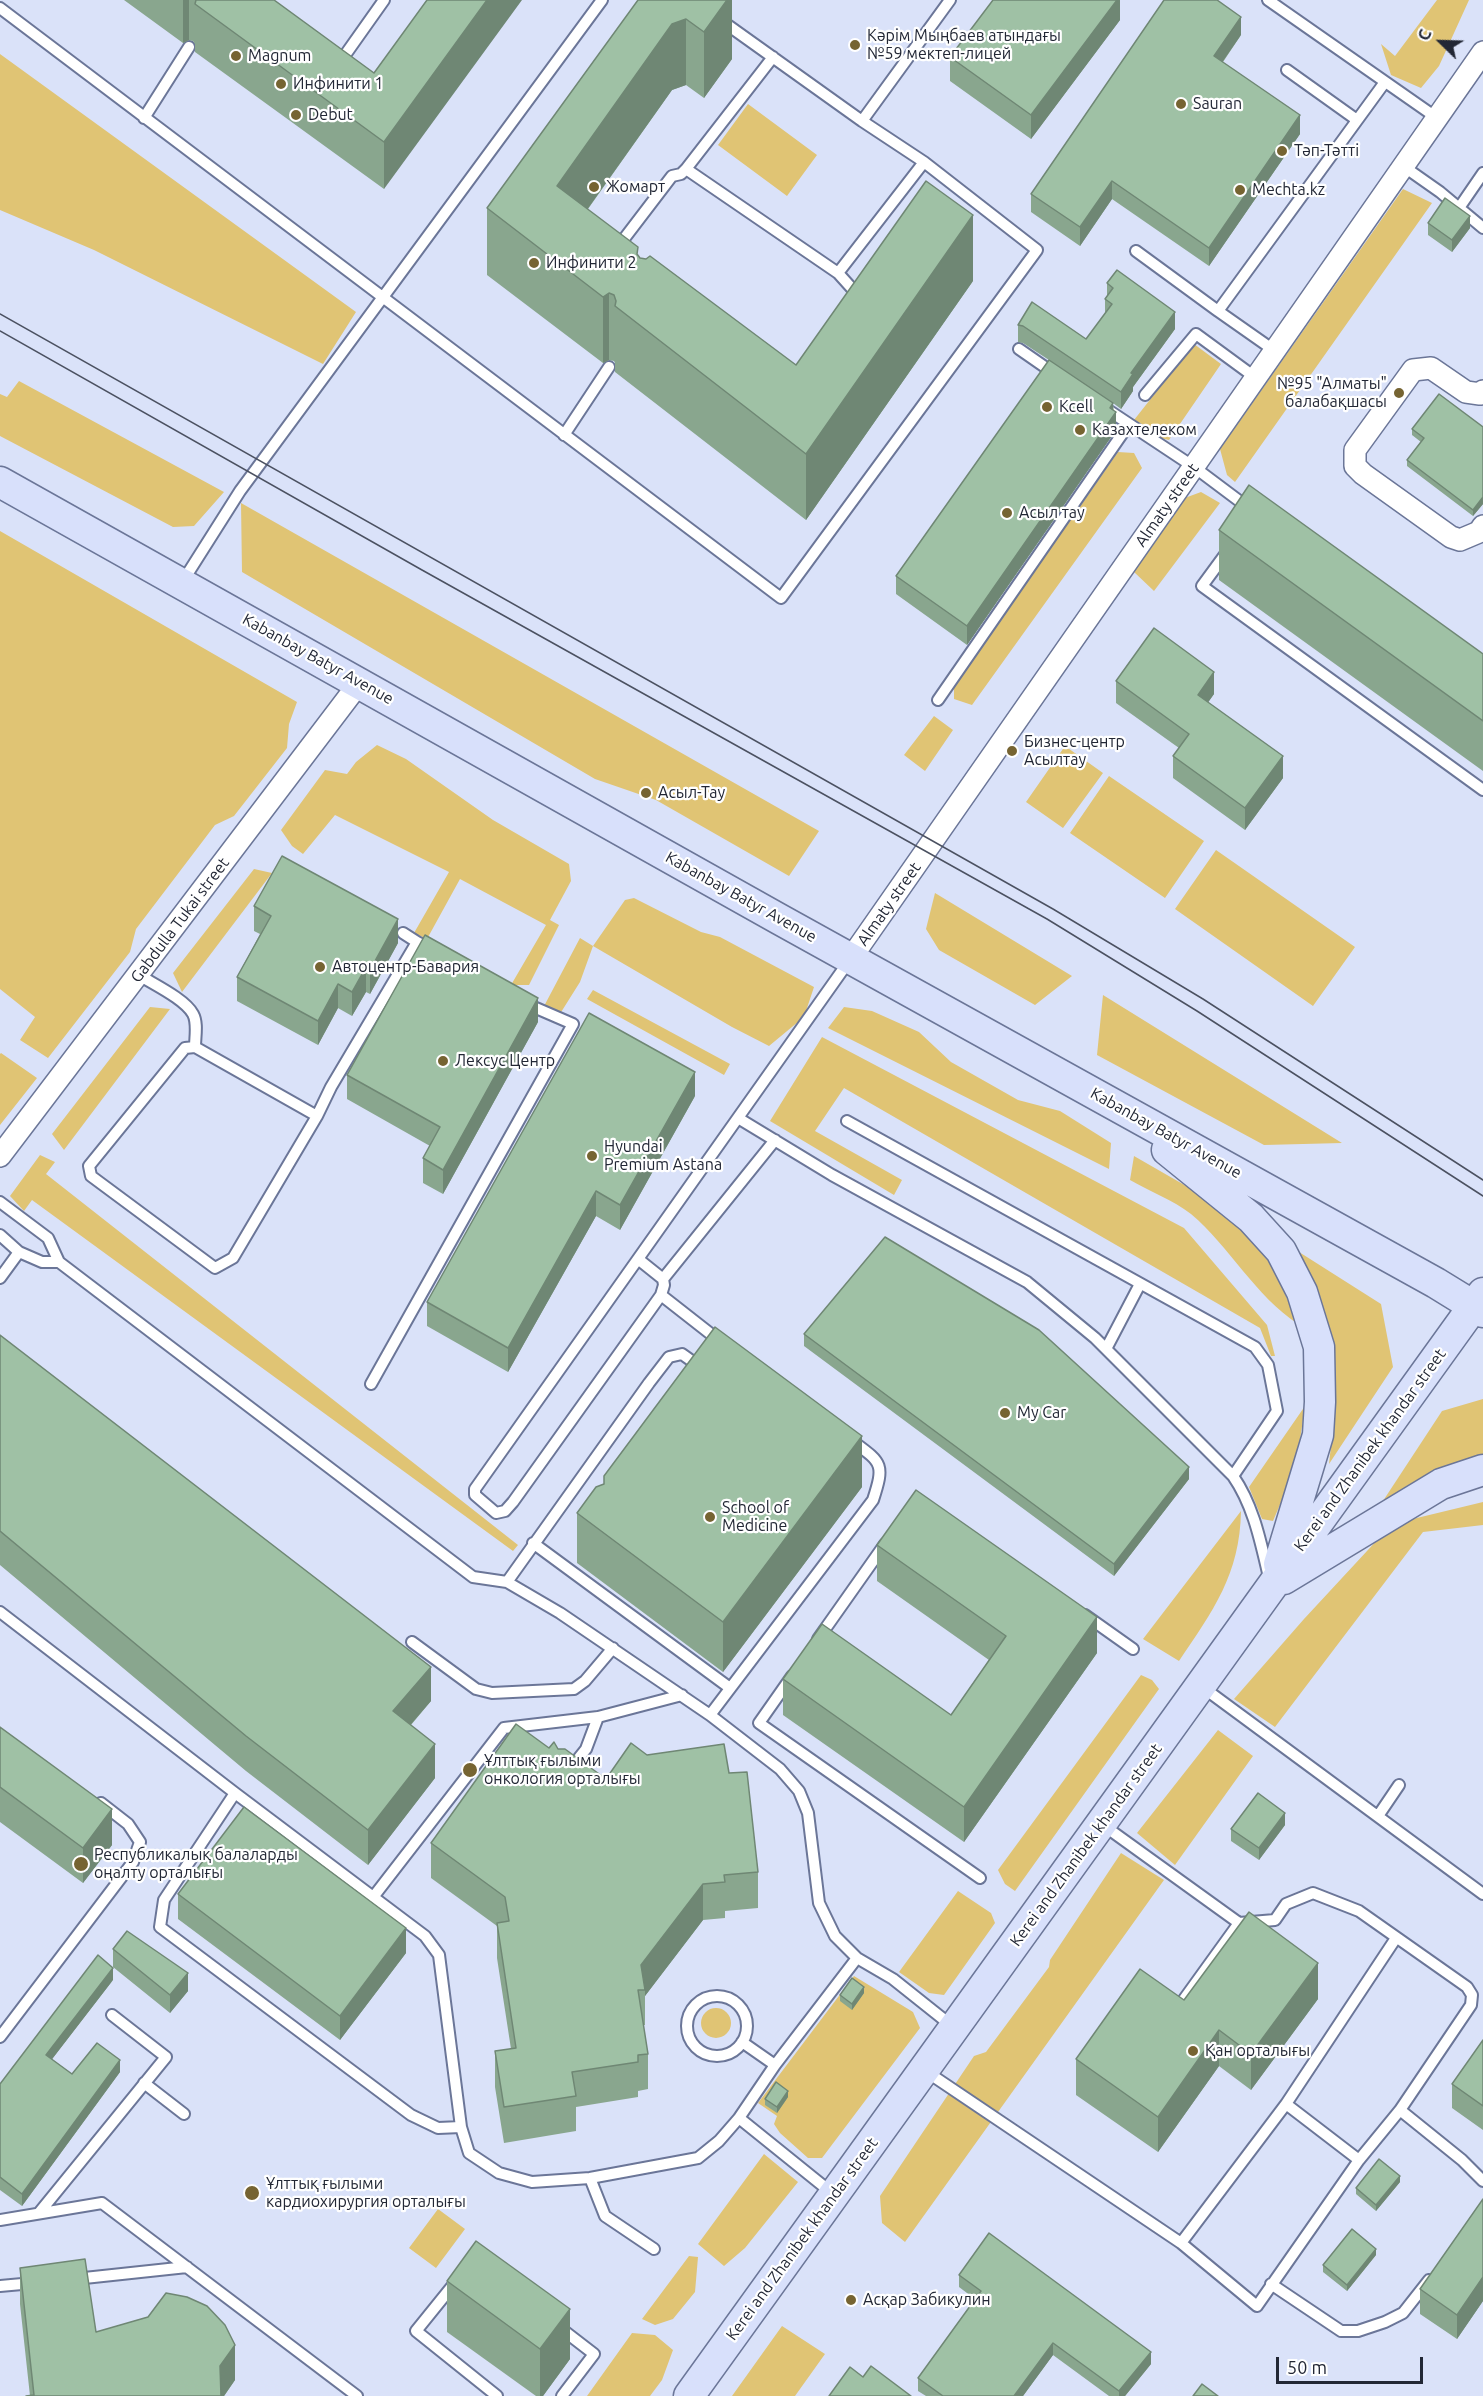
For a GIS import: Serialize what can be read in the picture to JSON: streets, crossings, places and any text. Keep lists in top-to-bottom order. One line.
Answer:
{"streets":{"main road":["Kabanbay Batyr Avenue","Kerei and Zhanibek khandar street"],"street":["Almaty street","Gabdulla Tukai street"]},"crossings":[["Almaty street","Kabanbay Batyr Avenue"],["Kabanbay Batyr Avenue","Gabdulla Tukai street"],["Kabanbay Batyr Avenue","Kerei and Zhanibek khandar street"]],"places":["Кәрім Мыңбаев атындағы №59 мектеп-лицей","Magnum","Инфинити 1","Sauran","Debut","Тәп-Тәтті","Жомарт","Mechta.kz","Инфинити 2","№95 \"Алматы\" балабақшасы","Kcell","Казахтелеком","Асыл тау","Бизнес-центр Асылтау","Асыл-Тау","Автоцентр-Бавария","Лексус Центр","Hyundai Premium Astana","My Car","School of Medicine","Ұлттық ғылыми онкология орталығы","Республикалық балаларды оңалту орталығы","Қан орталығы","Ұлттық ғылыми кардиохирургия орталығы","Асқар Забикулин"],"scale_bar":"50 m","north":"top left"}
